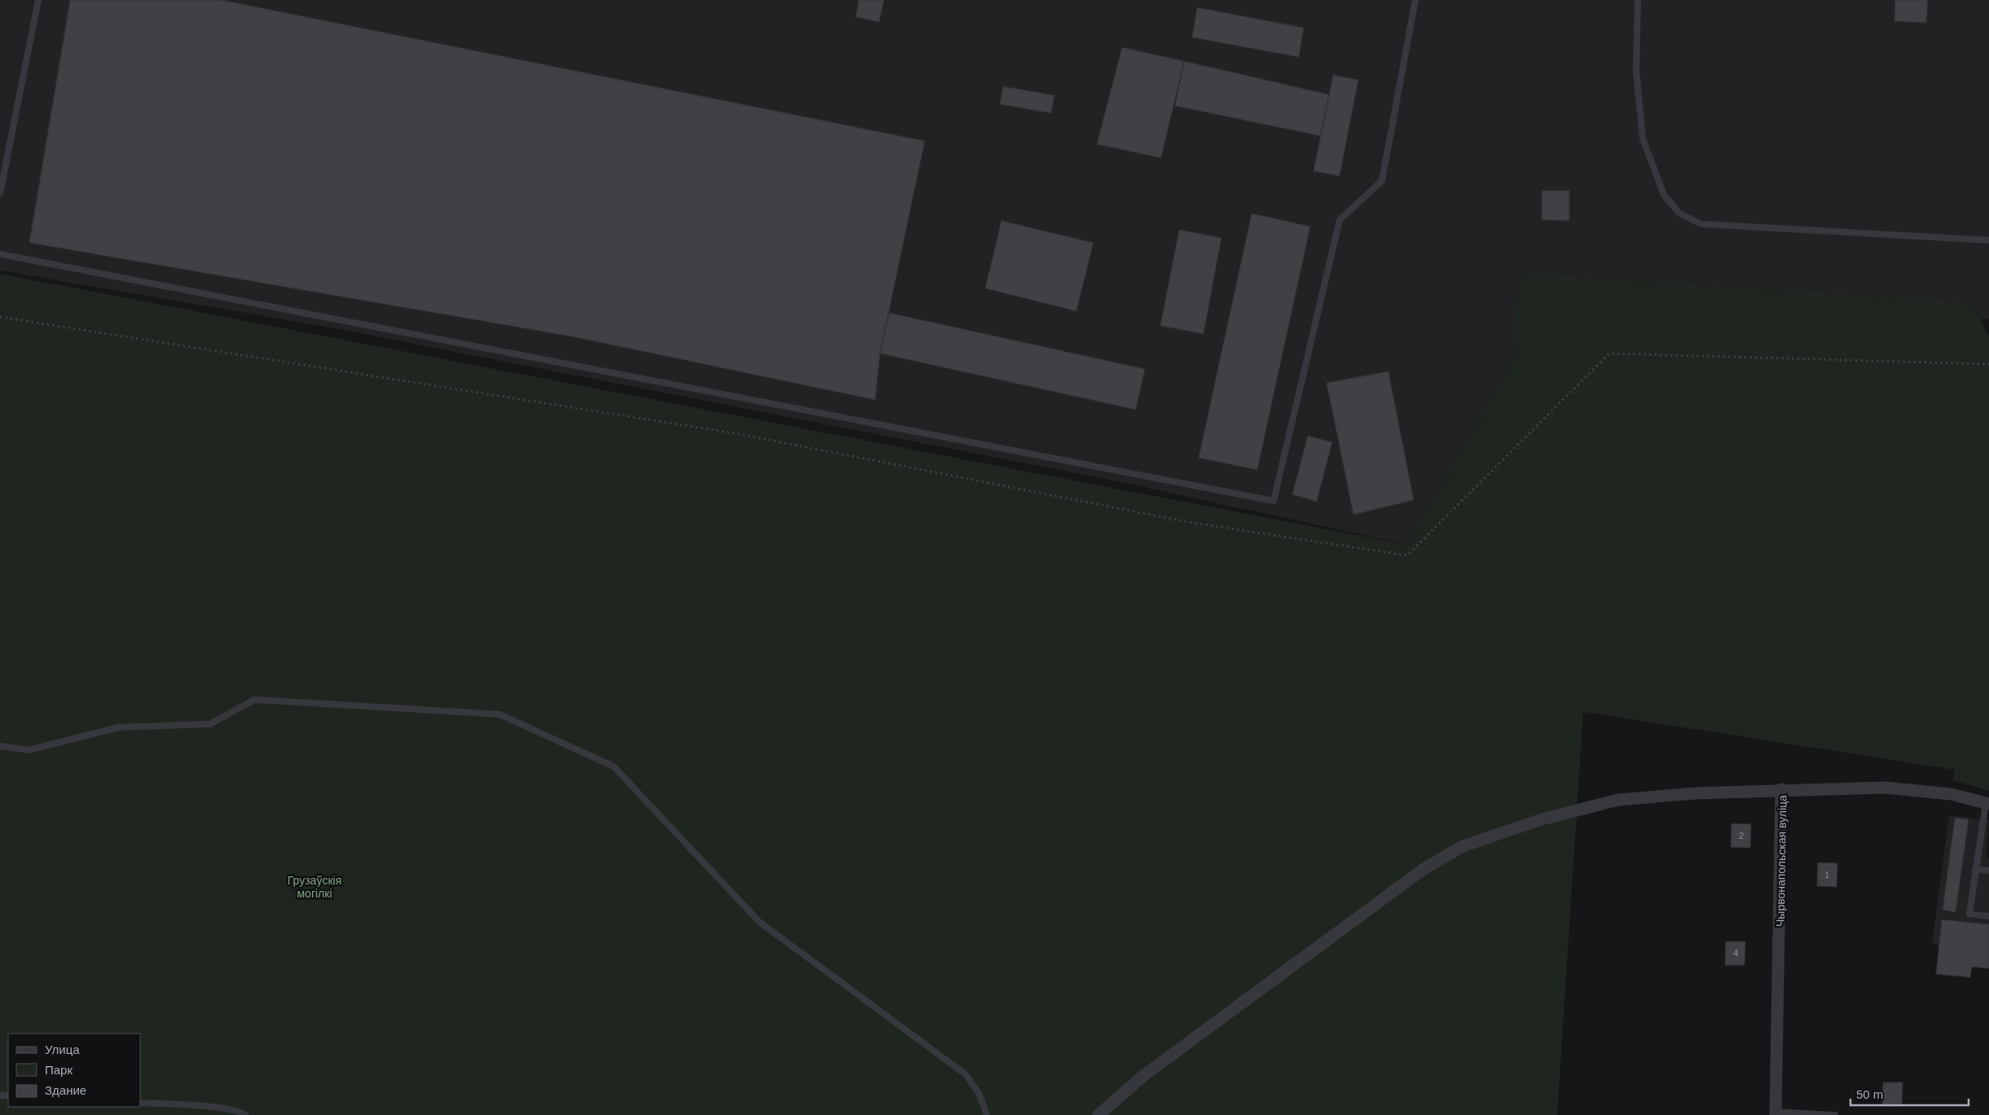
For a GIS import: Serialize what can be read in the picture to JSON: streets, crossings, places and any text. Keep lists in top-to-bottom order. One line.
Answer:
{"streets":{"street":["Чырвонапольская вуліца"]},"parks":["Грузаўскія могілкі"],"house_numbers":["2","1","4"],"legend":["Улица","Парк","Здание"],"scale_bar":"50 m"}
